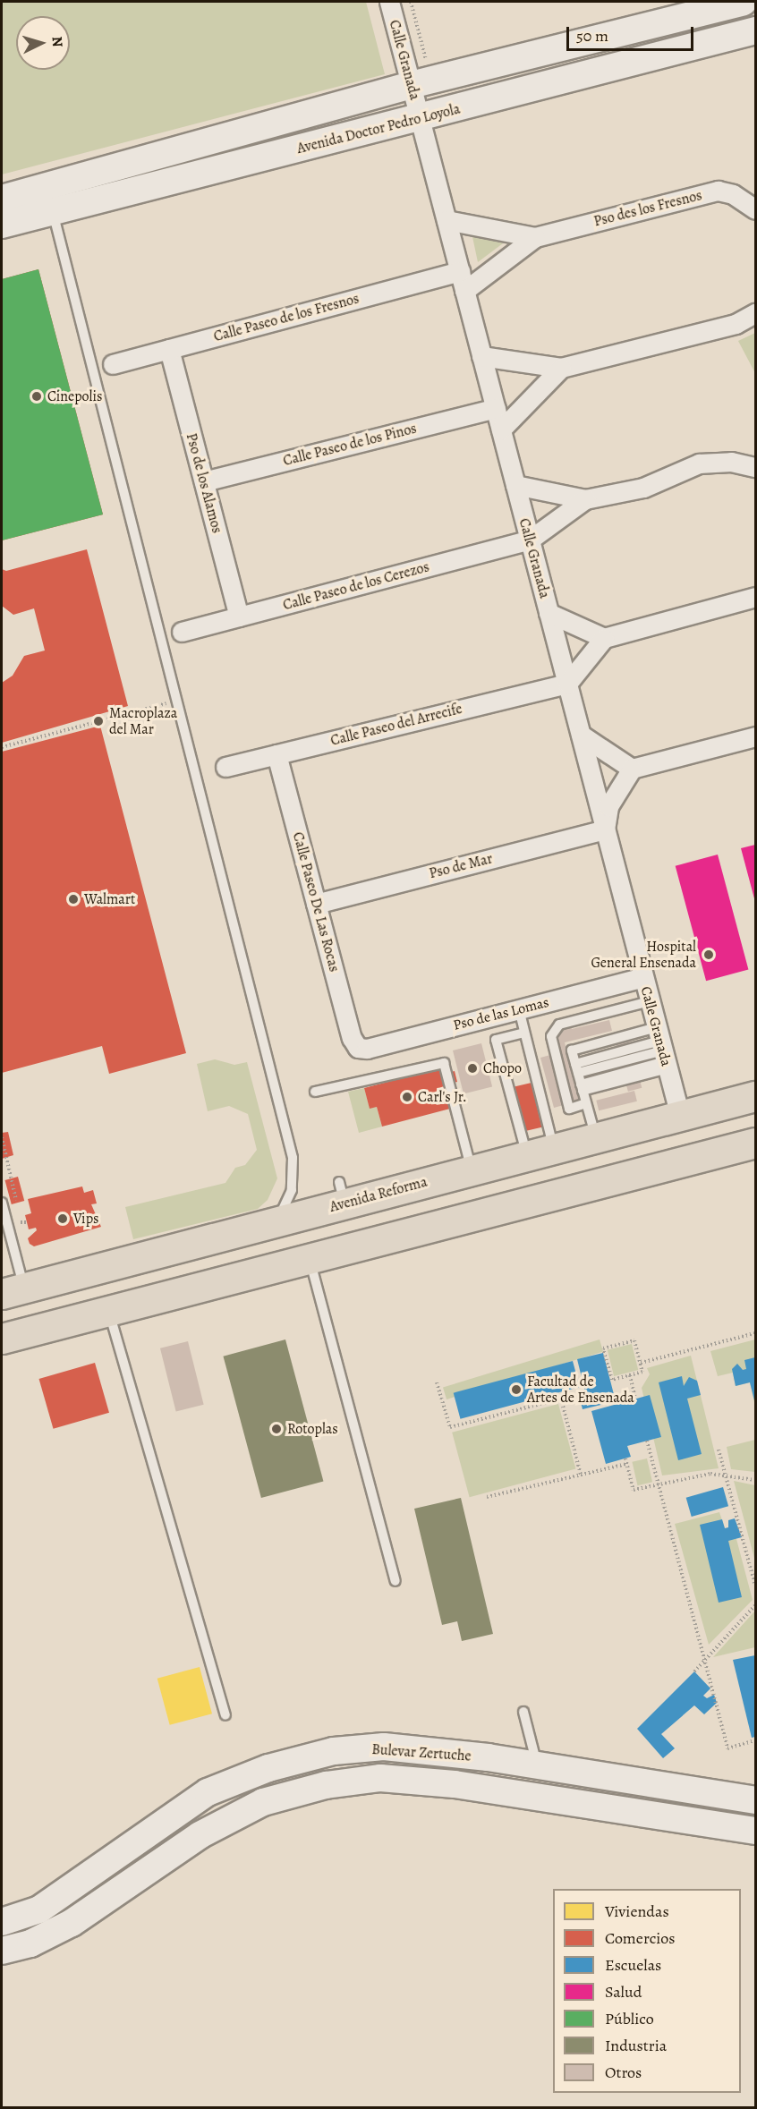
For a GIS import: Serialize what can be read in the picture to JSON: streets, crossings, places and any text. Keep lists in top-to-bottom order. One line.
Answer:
{"streets":{"highway":["Avenida Reforma"],"main road":["Avenida Doctor Pedro Loyola","Bulevar Zertuche"],"street":["Calle Granada","Pso des los Fresnos","Calle Paseo de los Fresnos","Calle Paseo de los Pinos","Pso de los Alamos","Calle Paseo de los Cerezos","Calle Paseo del Arrecife","Pso de Mar","Calle Paseo De Las Rocas","Pso de las Lomas"]},"crossings":[["Calle Granada","Avenida Doctor Pedro Loyola"],["Calle Granada","Calle Paseo de los Fresnos"],["Calle Granada","Calle Paseo de los Pinos"],["Calle Granada","Calle Paseo de los Cerezos"],["Calle Granada","Calle Paseo del Arrecife"],["Calle Granada","Pso de Mar"],["Calle Granada","Pso de las Lomas"],["Calle Granada","Avenida Reforma"],["Calle Paseo de los Fresnos","Pso de los Alamos"],["Calle Paseo de los Pinos","Pso de los Alamos"],["Pso de los Alamos","Calle Paseo de los Cerezos"],["Calle Paseo del Arrecife","Calle Paseo De Las Rocas"],["Pso de Mar","Calle Paseo De Las Rocas"],["Calle Paseo De Las Rocas","Pso de las Lomas"]],"places":["Cinepolis","Macroplaza del Mar","Walmart","Hospital General Ensenada","Chopo","Carl's Jr.","Vips","Facultad de Artes de Ensenada","Rotoplas"],"legend":["Viviendas","Comercios","Escuelas","Salud","Público","Industria","Otros"],"scale_bar":"50 m","north":"right"}
